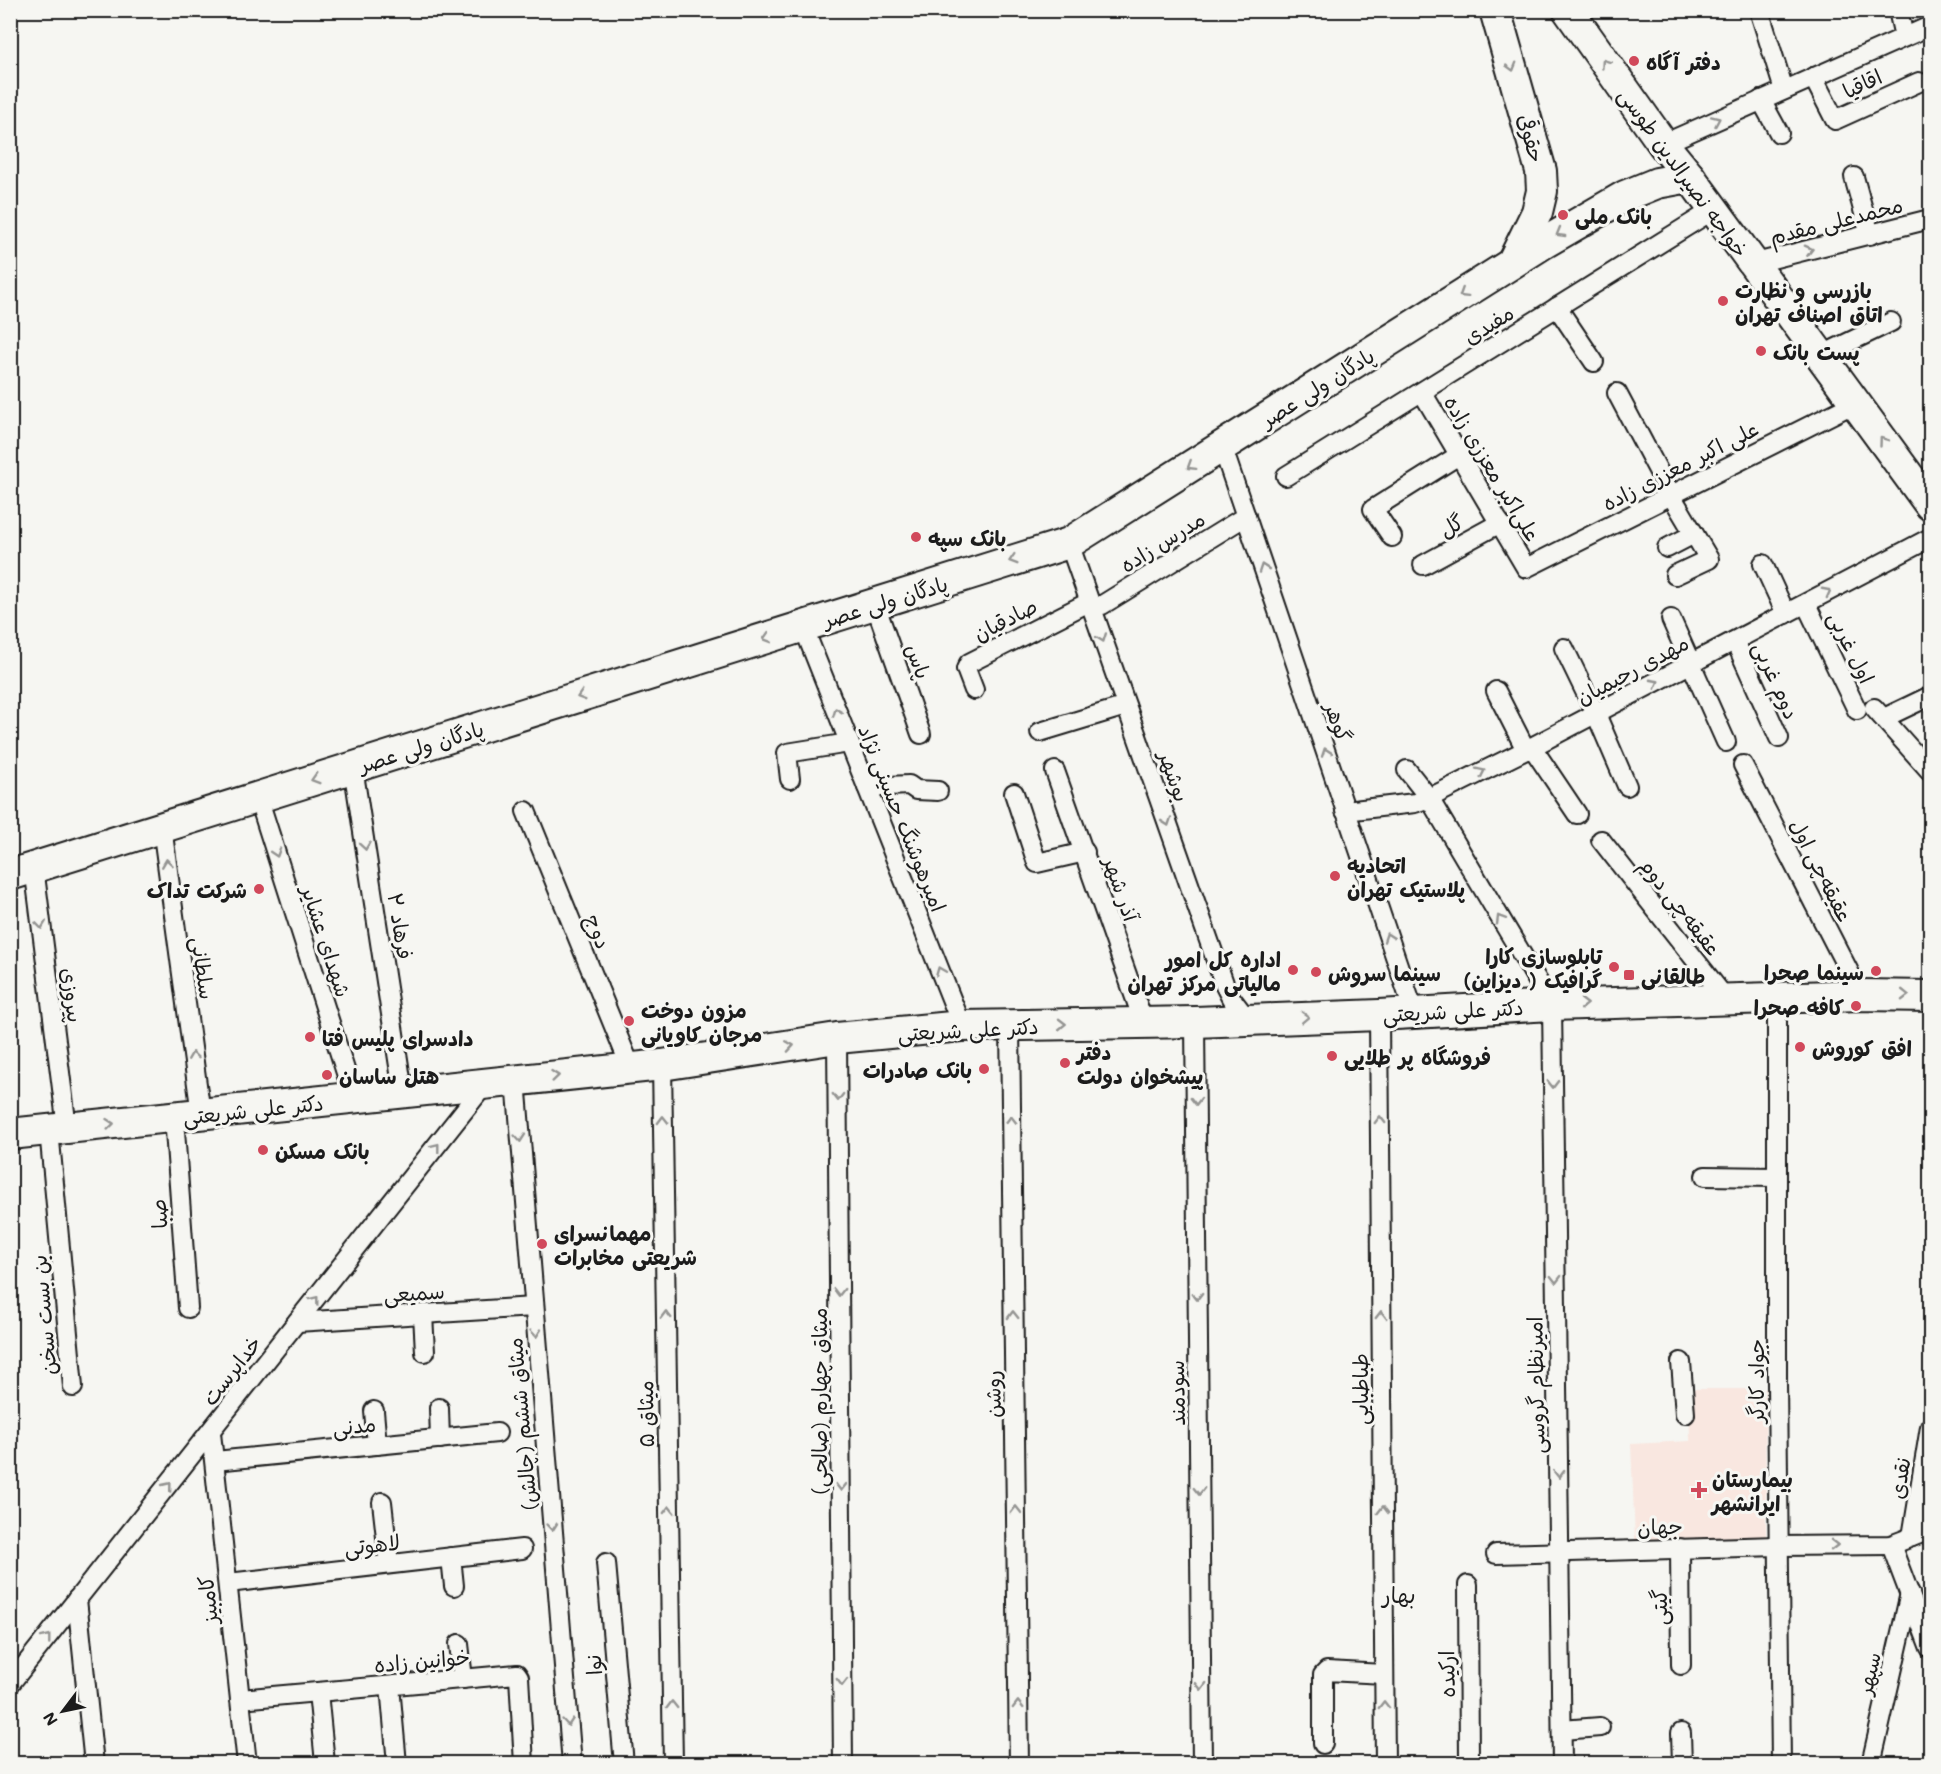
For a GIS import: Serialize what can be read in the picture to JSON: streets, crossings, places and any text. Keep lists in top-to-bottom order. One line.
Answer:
{"streets":{"main road":["حقوقی","خواجه نصیرالدین طوسی","پادگان ولی عصر","دکتر علی شریعتی"],"street":["اقاقیا","محمدعلی مقدم","مفیدی","علی اکبر معززی زاده","علی‌اکبر معززی زاده","گل","مدرس زاده","صادقیان","اول غربی","پاس","مهدی رحیمیان","دوم غربی","گوهر","بوشهر","امیرهوشنگ حسینی نژاد","عقیقه‌چی اول","آذر شهر","عقیقه‌چی دوم","فرهاد ۲","دوج","شهدای عشایر","سلطانی","پیروزی","صبا","سمیعی","بن بست سخن","خداپرست","جواد کارگر","امیرنظام گروسی","طباطبایی","سودمند","روشن","میثاق چهارم (صالحی)","میثاق ۵","میثاق ششم (چالش)","مدنی","نقدی","جهان","لاهوتی","کامبیز","گیتی","خوانین زاده","نوا","سپهر","ارکیده"]},"crossings":[["حقوقی","پادگان ولی عصر"],["خواجه نصیرالدین طوسی","محمدعلی مقدم"],["خواجه نصیرالدین طوسی","مفیدی"],["خواجه نصیرالدین طوسی","پادگان ولی عصر"],["خواجه نصیرالدین طوسی","علی اکبر معززی زاده"],["مفیدی","علی‌اکبر معززی زاده"],["پادگان ولی عصر","پاس"],["پادگان ولی عصر","گوهر"],["پادگان ولی عصر","بوشهر"],["پادگان ولی عصر","امیرهوشنگ حسینی نژاد"],["پادگان ولی عصر","فرهاد ۲"],["پادگان ولی عصر","شهدای عشایر"],["پادگان ولی عصر","سلطانی"],["پادگان ولی عصر","پیروزی"],["علی اکبر معززی زاده","علی‌اکبر معززی زاده"],["علی‌اکبر معززی زاده","گل"],["مدرس زاده","صادقیان"],["مدرس زاده","گوهر"],["مدرس زاده","بوشهر"],["صادقیان","بوشهر"],["اول غربی","مهدی رحیمیان"],["مهدی رحیمیان","دوم غربی"],["مهدی رحیمیان","گوهر"],["گوهر","دکتر علی شریعتی"],["بوشهر","دکتر علی شریعتی"],["امیرهوشنگ حسینی نژاد","دکتر علی شریعتی"],["عقیقه‌چی اول","دکتر علی شریعتی"],["آذر شهر","دکتر علی شریعتی"],["عقیقه‌چی دوم","دکتر علی شریعتی"],["فرهاد ۲","دکتر علی شریعتی"],["دوج","دکتر علی شریعتی"],["شهدای عشایر","دکتر علی شریعتی"],["سلطانی","دکتر علی شریعتی"],["سلطانی","صبا"],["پیروزی","دکتر علی شریعتی"],["پیروزی","بن بست سخن"],["دکتر علی شریعتی","صبا"],["دکتر علی شریعتی","بن بست سخن"],["دکتر علی شریعتی","خداپرست"],["دکتر علی شریعتی","جواد کارگر"],["دکتر علی شریعتی","امیرنظام گروسی"],["دکتر علی شریعتی","طباطبایی"],["دکتر علی شریعتی","سودمند"],["دکتر علی شریعتی","روشن"],["دکتر علی شریعتی","میثاق چهارم (صالحی)"],["دکتر علی شریعتی","میثاق ۵"],["دکتر علی شریعتی","میثاق ششم (چالش)"],["سمیعی","خداپرست"],["سمیعی","میثاق ششم (چالش)"],["خداپرست","کامبیز"],["جواد کارگر","جهان"],["امیرنظام گروسی","جهان"],["مدنی","کامبیز"],["نقدی","جهان"],["جهان","گیتی"],["لاهوتی","کامبیز"],["کامبیز","خوانین زاده"]],"one_way":["حقوقی","خواجه نصیرالدین طوسی","پادگان ولی عصر","مهدی رحیمیان","بوشهر","امیرهوشنگ حسینی نژاد","فرهاد ۲","شهدای عشایر","سلطانی","پیروزی","دکتر علی شریعتی","خداپرست","امیرنظام گروسی","طباطبایی","سودمند","روشن","میثاق چهارم (صالحی)","میثاق ۵","میثاق ششم (چالش)"],"districts":["بهار"],"places":{"other":["دفتر آگاه","بانک ملی","بازرسی و نظارت اتاق اصناف تهران","پست بانک","بانک سپه","اتحادیه پلاستیک تهران","شرکت تداک","تابلوسازی كارا گرافیک ( ديزاين)","اداره کل امور مالیاتی مرکز تهران","سینما صحرا","سینما سروش","کافه صحرا","مزون دوخت مرجان کاویانی","دادسرای پلیس فتا","افق کوروش","فروشگاه پر طلایی","دفتر پیشخوان دولت","بانک صادرات","هتل ساسان","بانک مسکن","مهمانسرای شریعتی مخابرات"],"transit":["طالقانی"],"health":["بیمارستان ایرانشهر"]},"north":"bottom left"}
